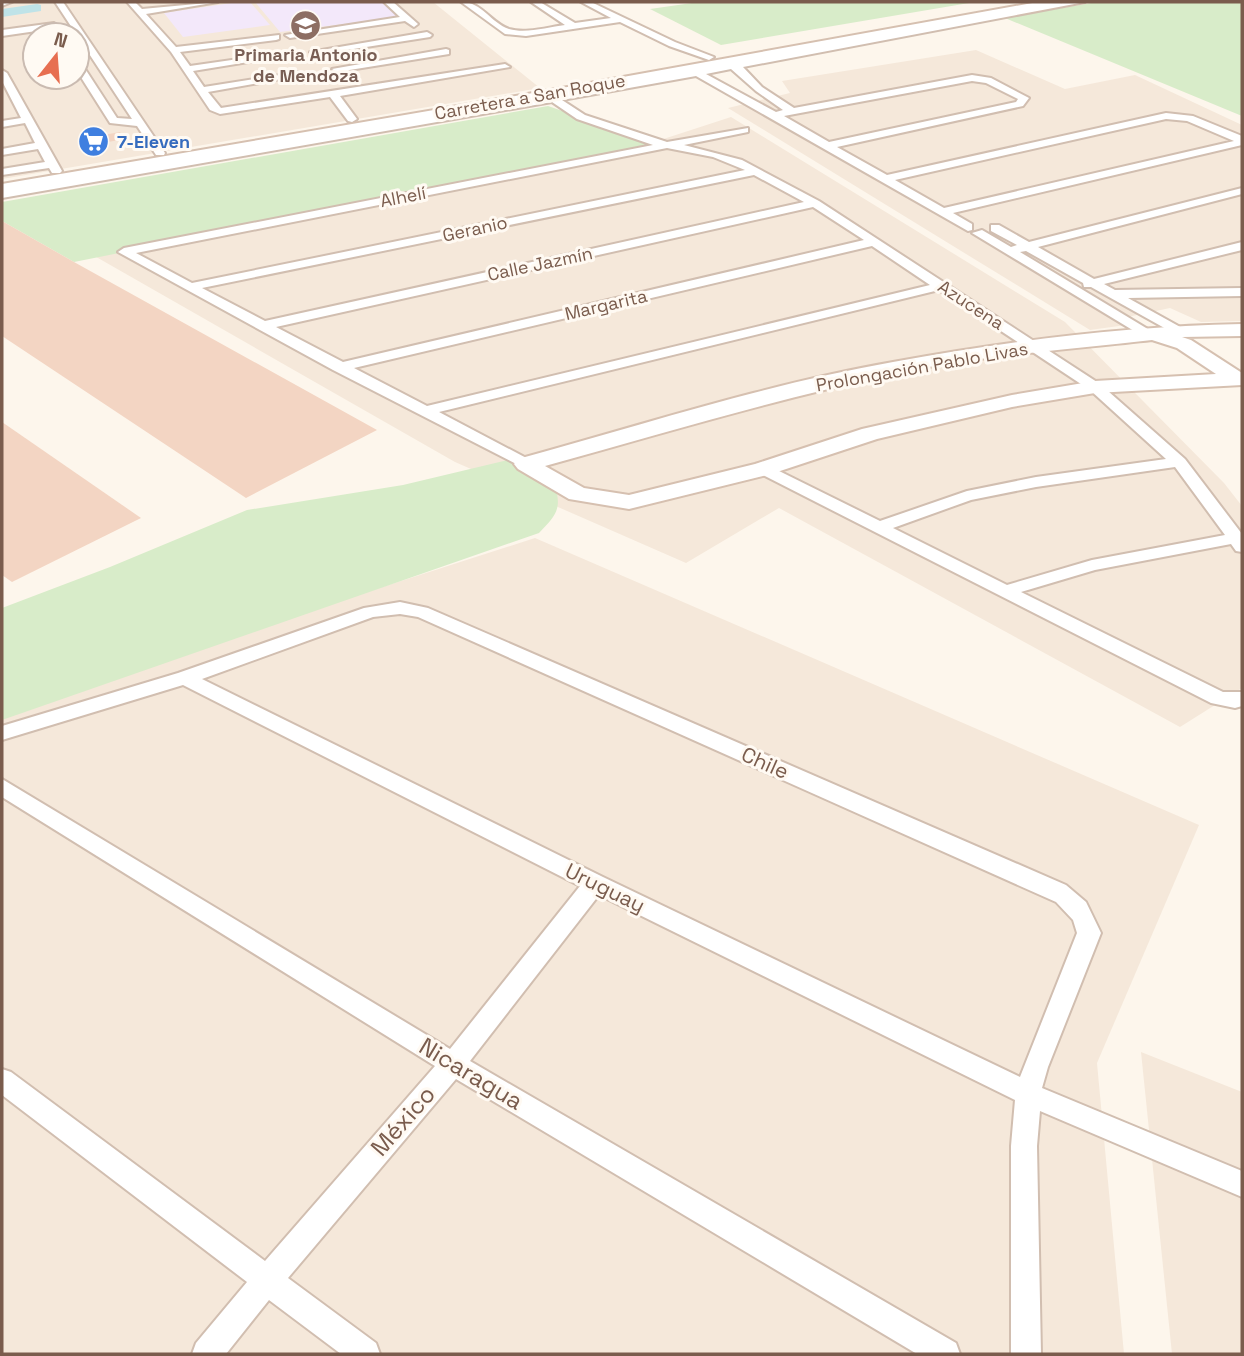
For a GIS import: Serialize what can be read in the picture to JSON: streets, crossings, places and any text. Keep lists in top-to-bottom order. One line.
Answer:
{"streets":{"main road":["Carretera a San Roque","Prolongación Pablo Livas"],"street":["Alhelí","Geranio","Calle Jazmín","Margarita","Azucena","Chile","Uruguay","Nicaragua","México"]},"crossings":[["Alhelí","Geranio"],["Alhelí","Azucena"],["Geranio","Azucena"],["Calle Jazmín","Azucena"],["Margarita","Azucena"],["Azucena","Prolongación Pablo Livas"],["Chile","Uruguay"],["Uruguay","México"],["Nicaragua","México"]],"places":{"school or university":["Primaria Antonio de Mendoza"],"supermarket":["7-Eleven"]},"north":"top"}
